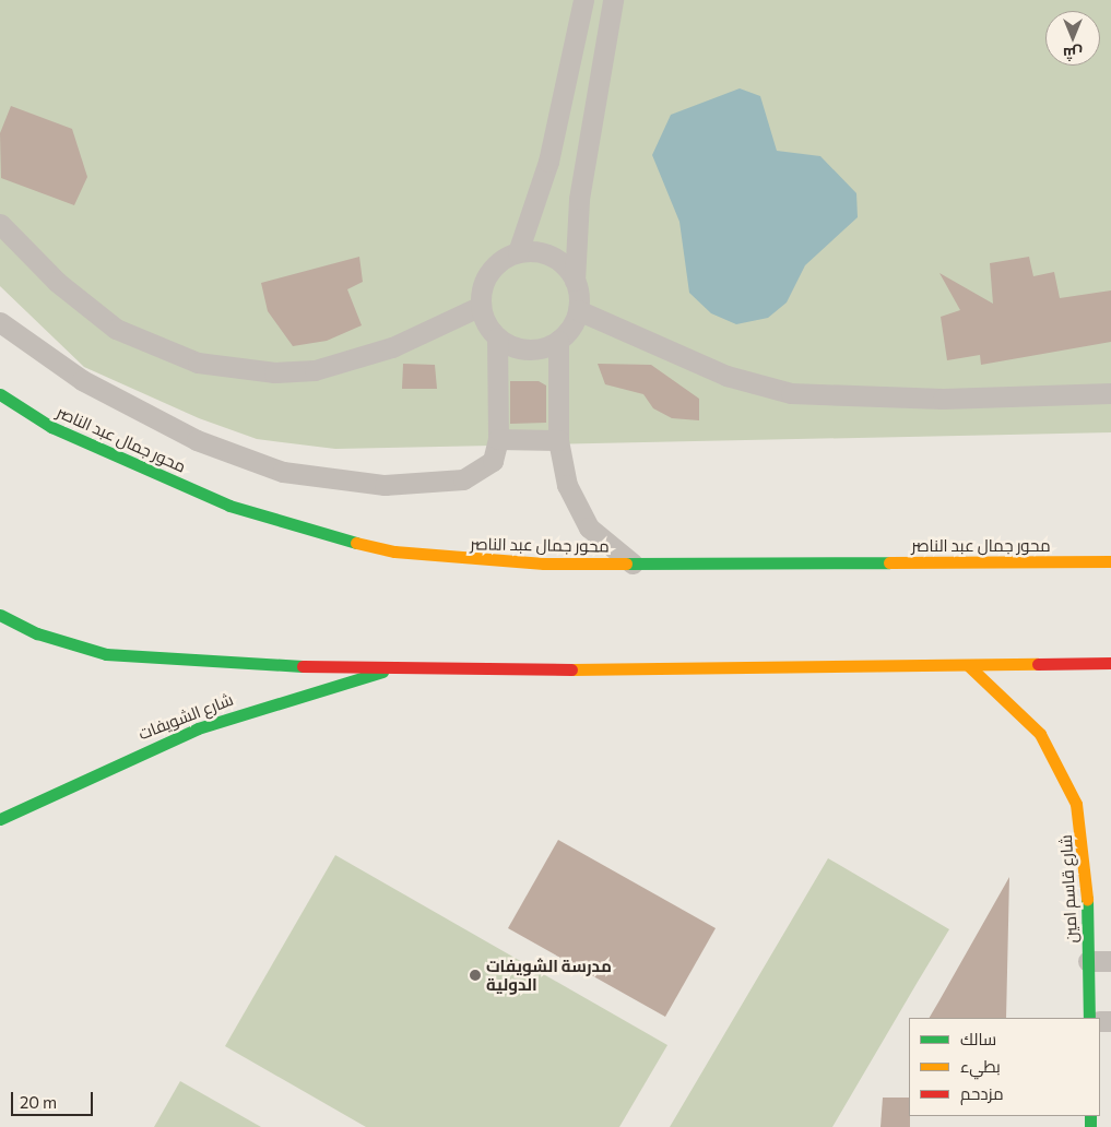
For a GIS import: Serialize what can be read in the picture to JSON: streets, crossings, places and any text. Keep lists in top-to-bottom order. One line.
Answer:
{"streets":{"main road":["محور جمال عبد الناصر","شارع الشويفات","شارع قاسم امين"]},"places":["مدرسة الشويفات الدولية"],"legend":["سالك","بطيء","مزدحم"],"scale_bar":"20 m","north":"bottom"}
